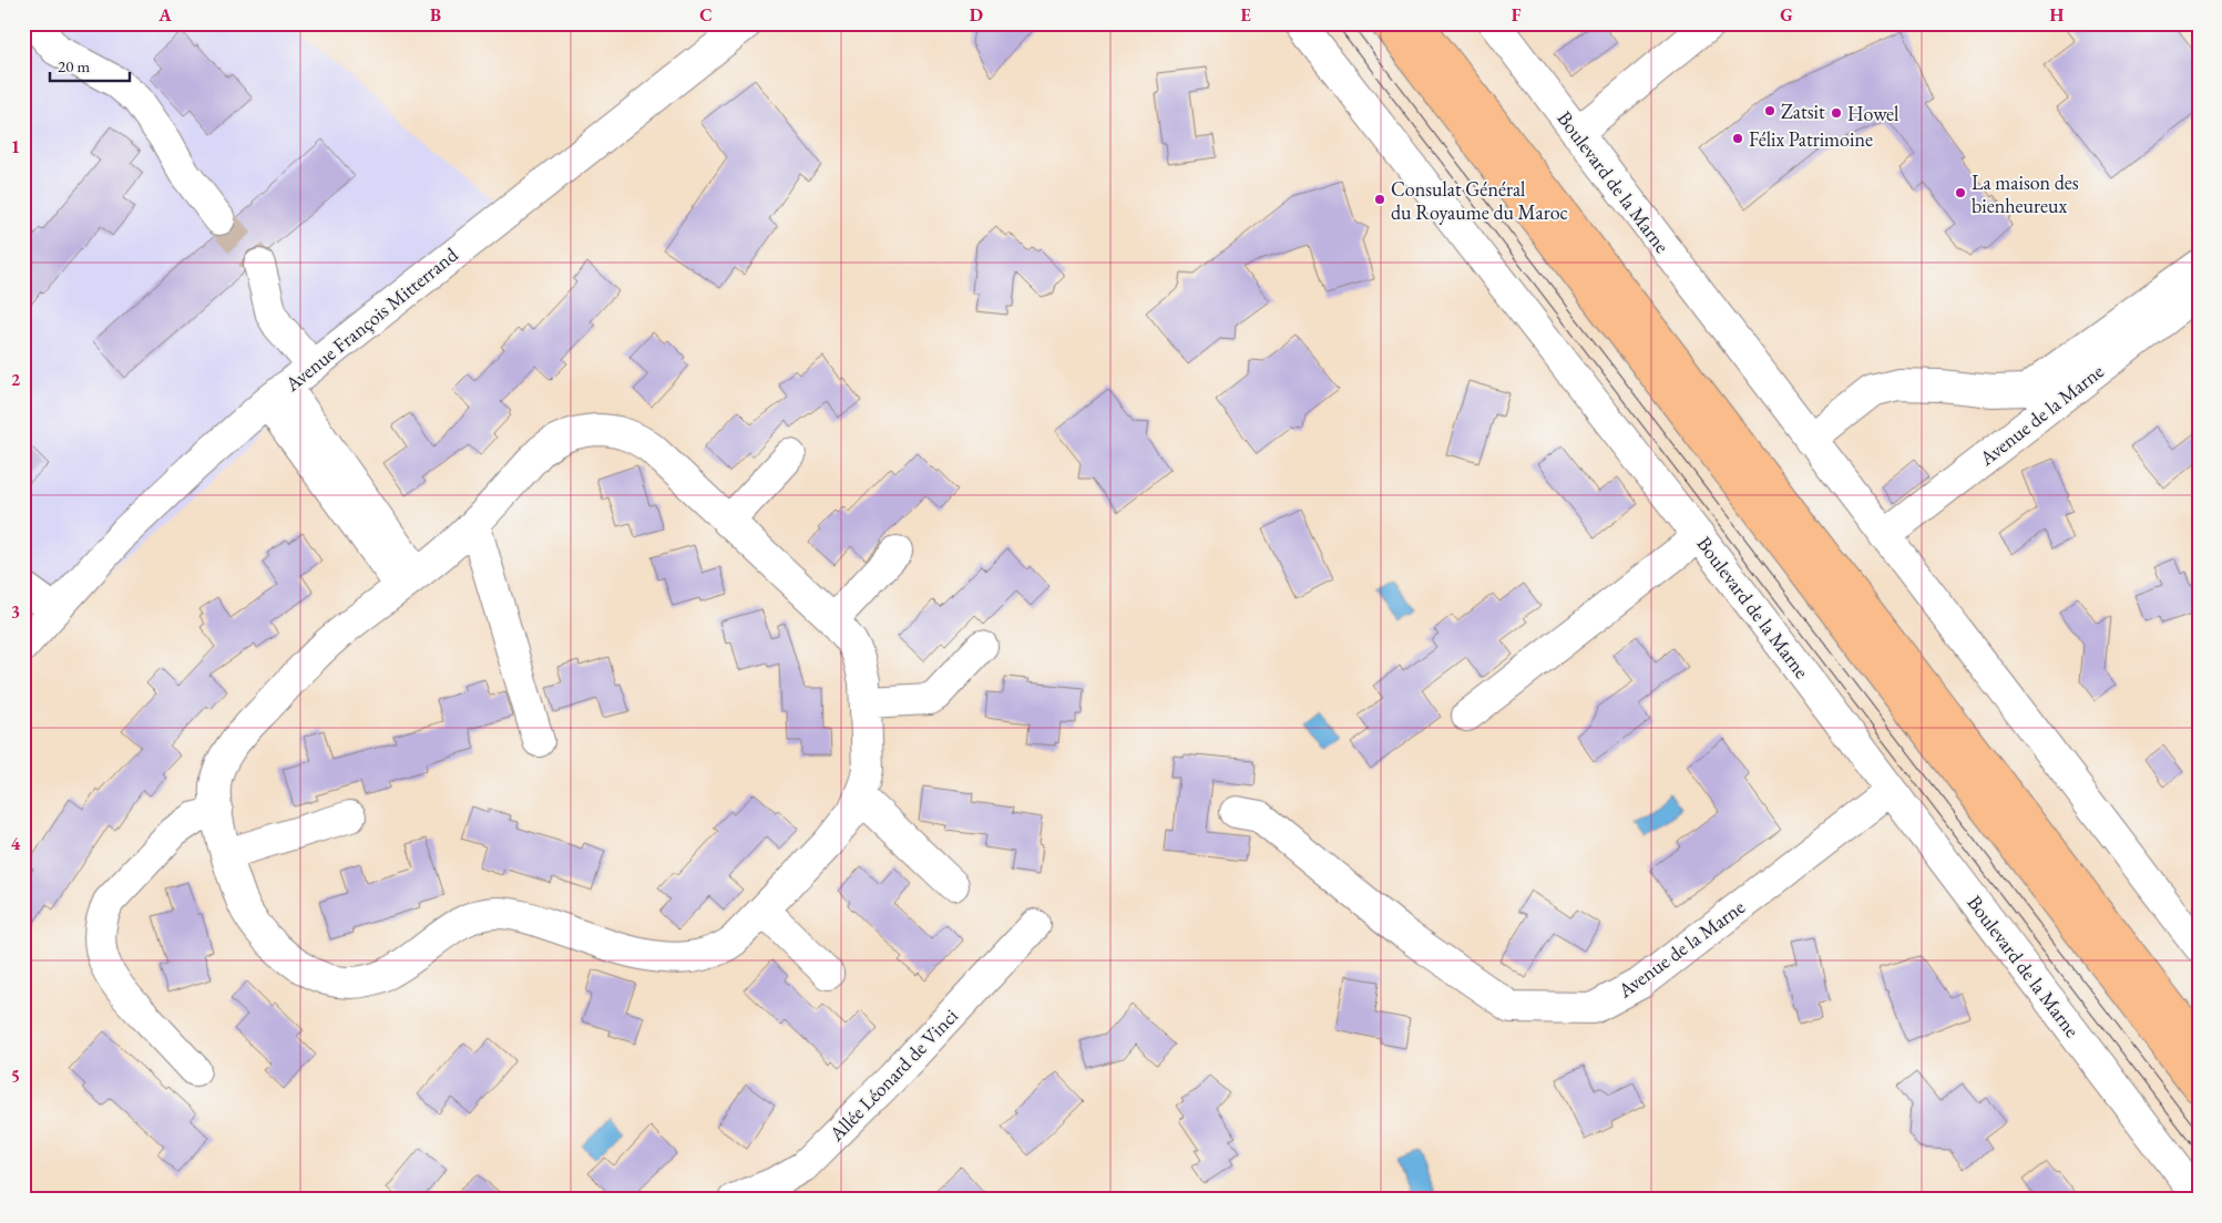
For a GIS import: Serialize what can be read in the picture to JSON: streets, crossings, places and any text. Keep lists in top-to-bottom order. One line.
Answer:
{"streets":{"street":["Boulevard de la Marne","Avenue François Mitterrand","Avenue de la Marne","Allée Léonard de Vinci"]},"crossings":[["Boulevard de la Marne","Avenue de la Marne"]],"places":["Zatsit","Howel","Félix Patrimoine","La maison des bienheureux","Consulat Général du Royaume du Maroc"],"scale_bar":"20 m","grid":{"columns":["A","B","C","D","E","F","G","H"],"rows":["1","2","3","4","5"]}}
